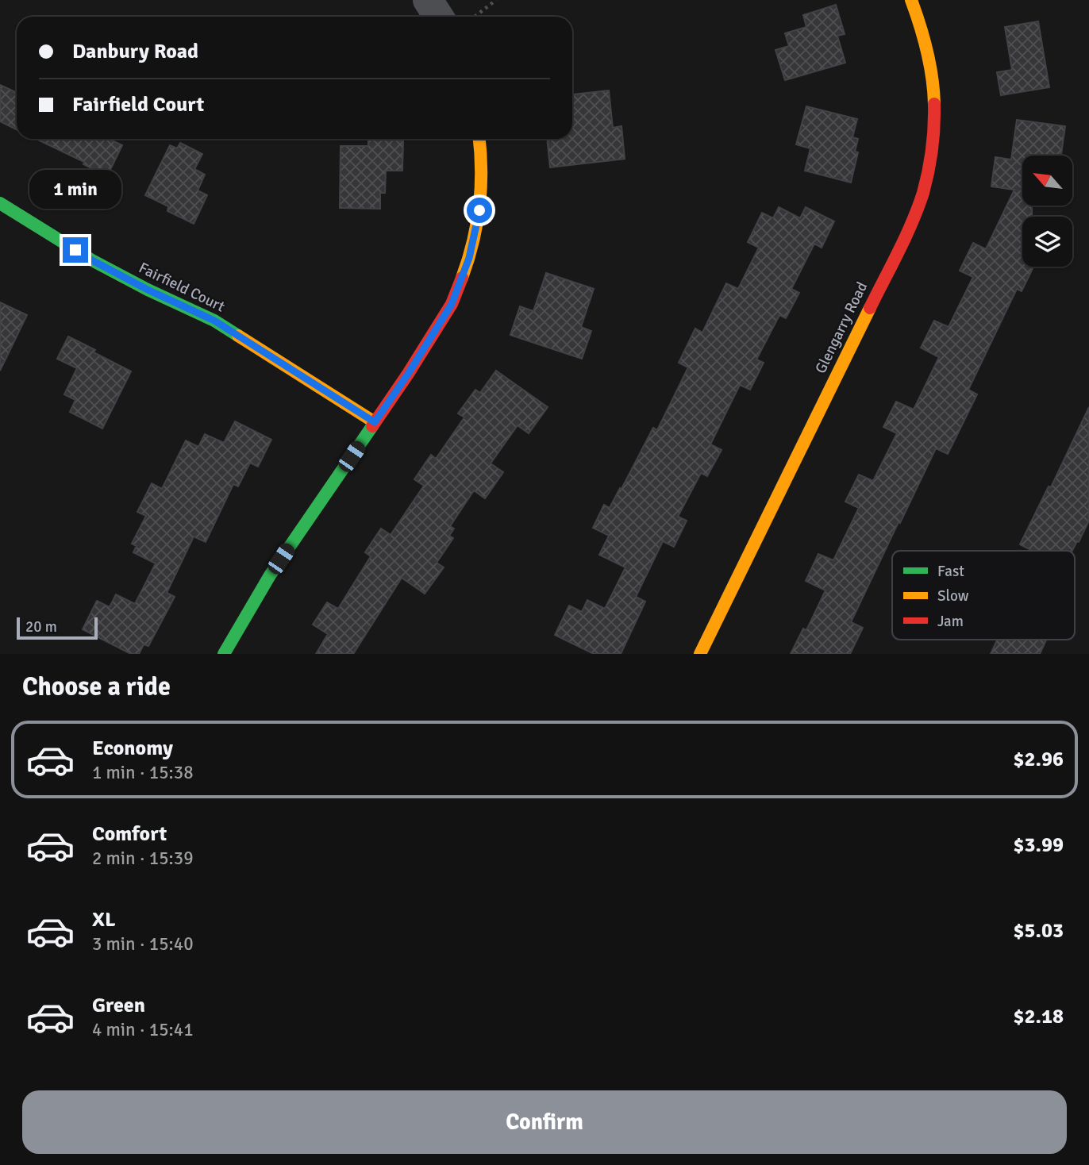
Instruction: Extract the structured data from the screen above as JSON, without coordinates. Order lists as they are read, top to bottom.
{
  "streets": {
    "street": ["Fairfield Court", "Glengarry Road"]
  },
  "legend": ["Fast", "Slow", "Jam"],
  "scale_bar": "20 m",
  "north": "top left",
  "page": {
    "banner": ["Danbury Road", "Fairfield Court"],
    "bubble": "1 min",
    "scale": "20 m",
    "heading": "Choose a ride",
    "list": [
      {
        "name": "Economy",
        "note": "1 min · 15:38",
        "value": "$2.96"
      },
      {
        "name": "Comfort",
        "note": "2 min · 15:39",
        "value": "$3.99"
      },
      {
        "name": "XL",
        "note": "3 min · 15:40",
        "value": "$5.03"
      },
      {
        "name": "Green",
        "note": "4 min · 15:41",
        "value": "$2.18"
      }
    ],
    "buttons": "Confirm"
  }
}
